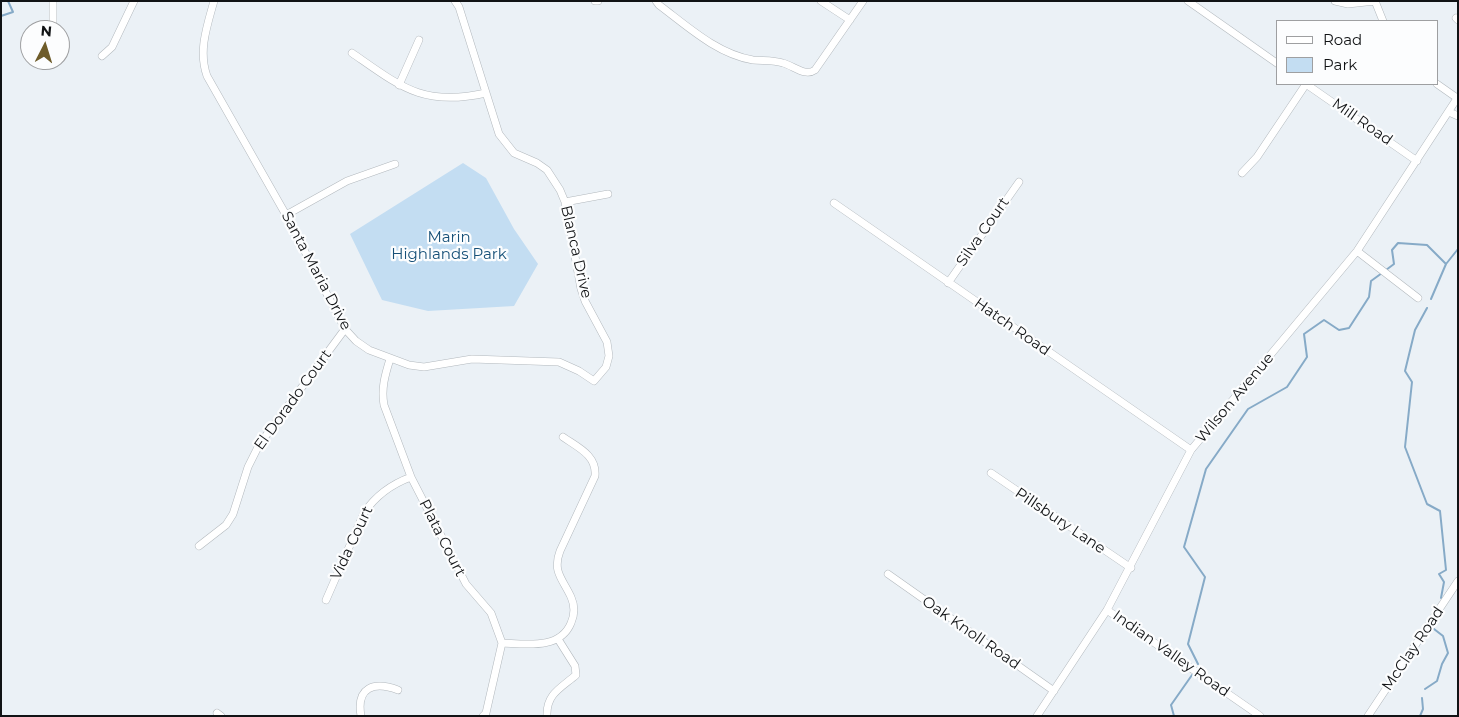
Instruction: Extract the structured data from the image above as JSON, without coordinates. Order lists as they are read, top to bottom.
{
  "streets": {
    "street": [
      "Mill Road",
      "Silva Court",
      "Blanca Drive",
      "Santa Maria Drive",
      "Hatch Road",
      "Wilson Avenue",
      "El Dorado Court",
      "Pillsbury Lane",
      "Plata Court",
      "Vida Court",
      "Oak Knoll Road",
      "McClay Road",
      "Indian Valley Road"
    ]
  },
  "crossings": [
    ["Mill Road", "Wilson Avenue"],
    ["Silva Court", "Hatch Road"],
    ["Blanca Drive", "Santa Maria Drive"],
    ["Santa Maria Drive", "El Dorado Court"],
    ["Santa Maria Drive", "Plata Court"],
    ["Hatch Road", "Wilson Avenue"],
    ["Wilson Avenue", "Pillsbury Lane"],
    ["Wilson Avenue", "Oak Knoll Road"],
    ["Wilson Avenue", "Indian Valley Road"],
    ["Plata Court", "Vida Court"]
  ],
  "parks": ["Marin Highlands Park"],
  "legend": ["Road", "Park"],
  "north": "top"
}
